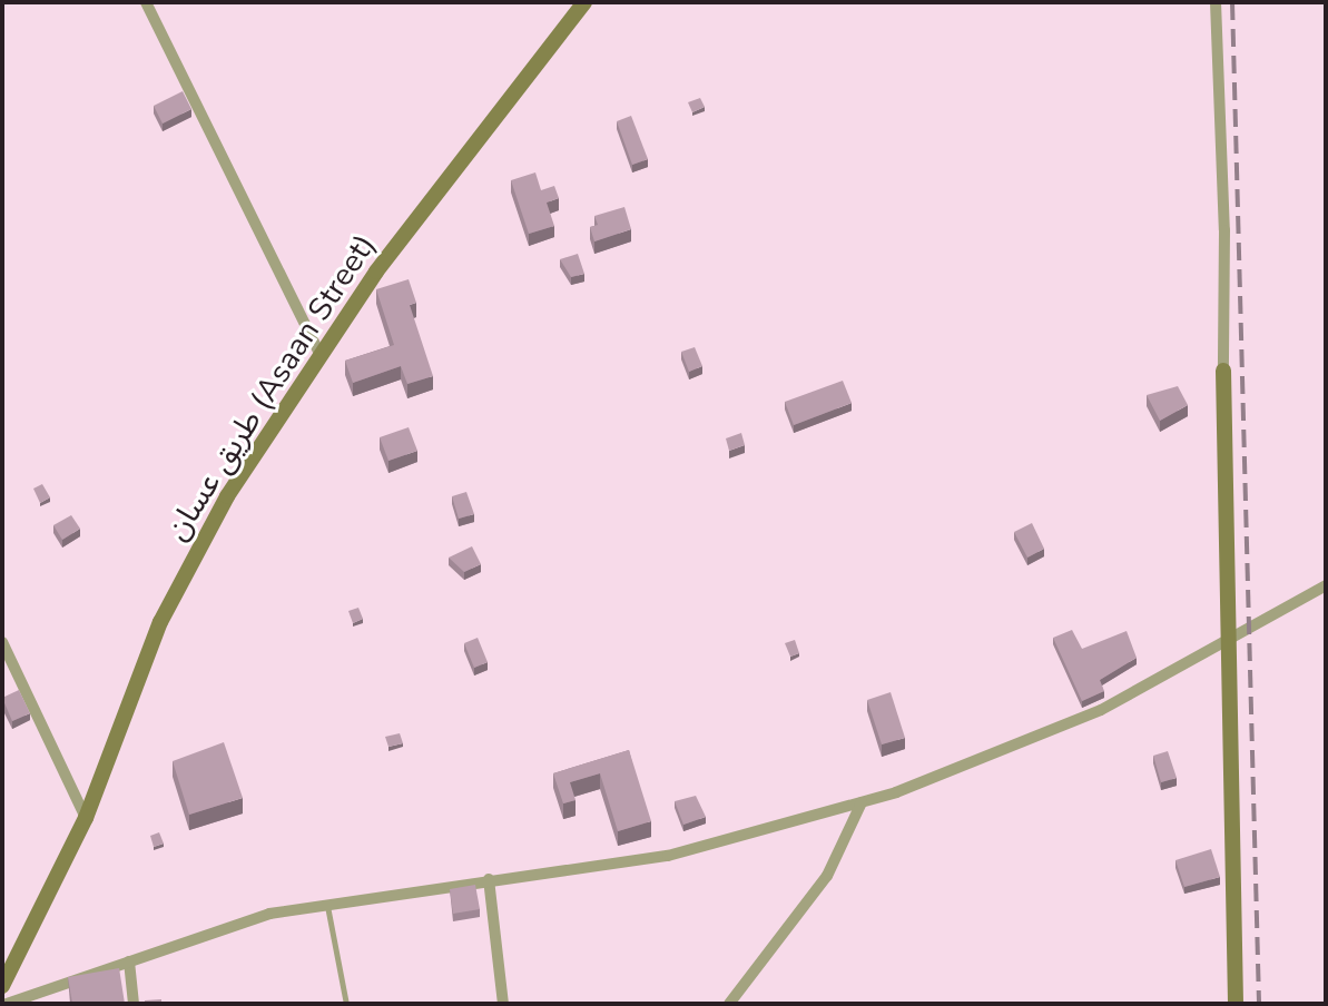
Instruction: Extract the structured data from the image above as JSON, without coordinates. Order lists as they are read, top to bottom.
{
  "streets": {
    "street": ["طريق عسان (Asaan Street)"]
  }
}
